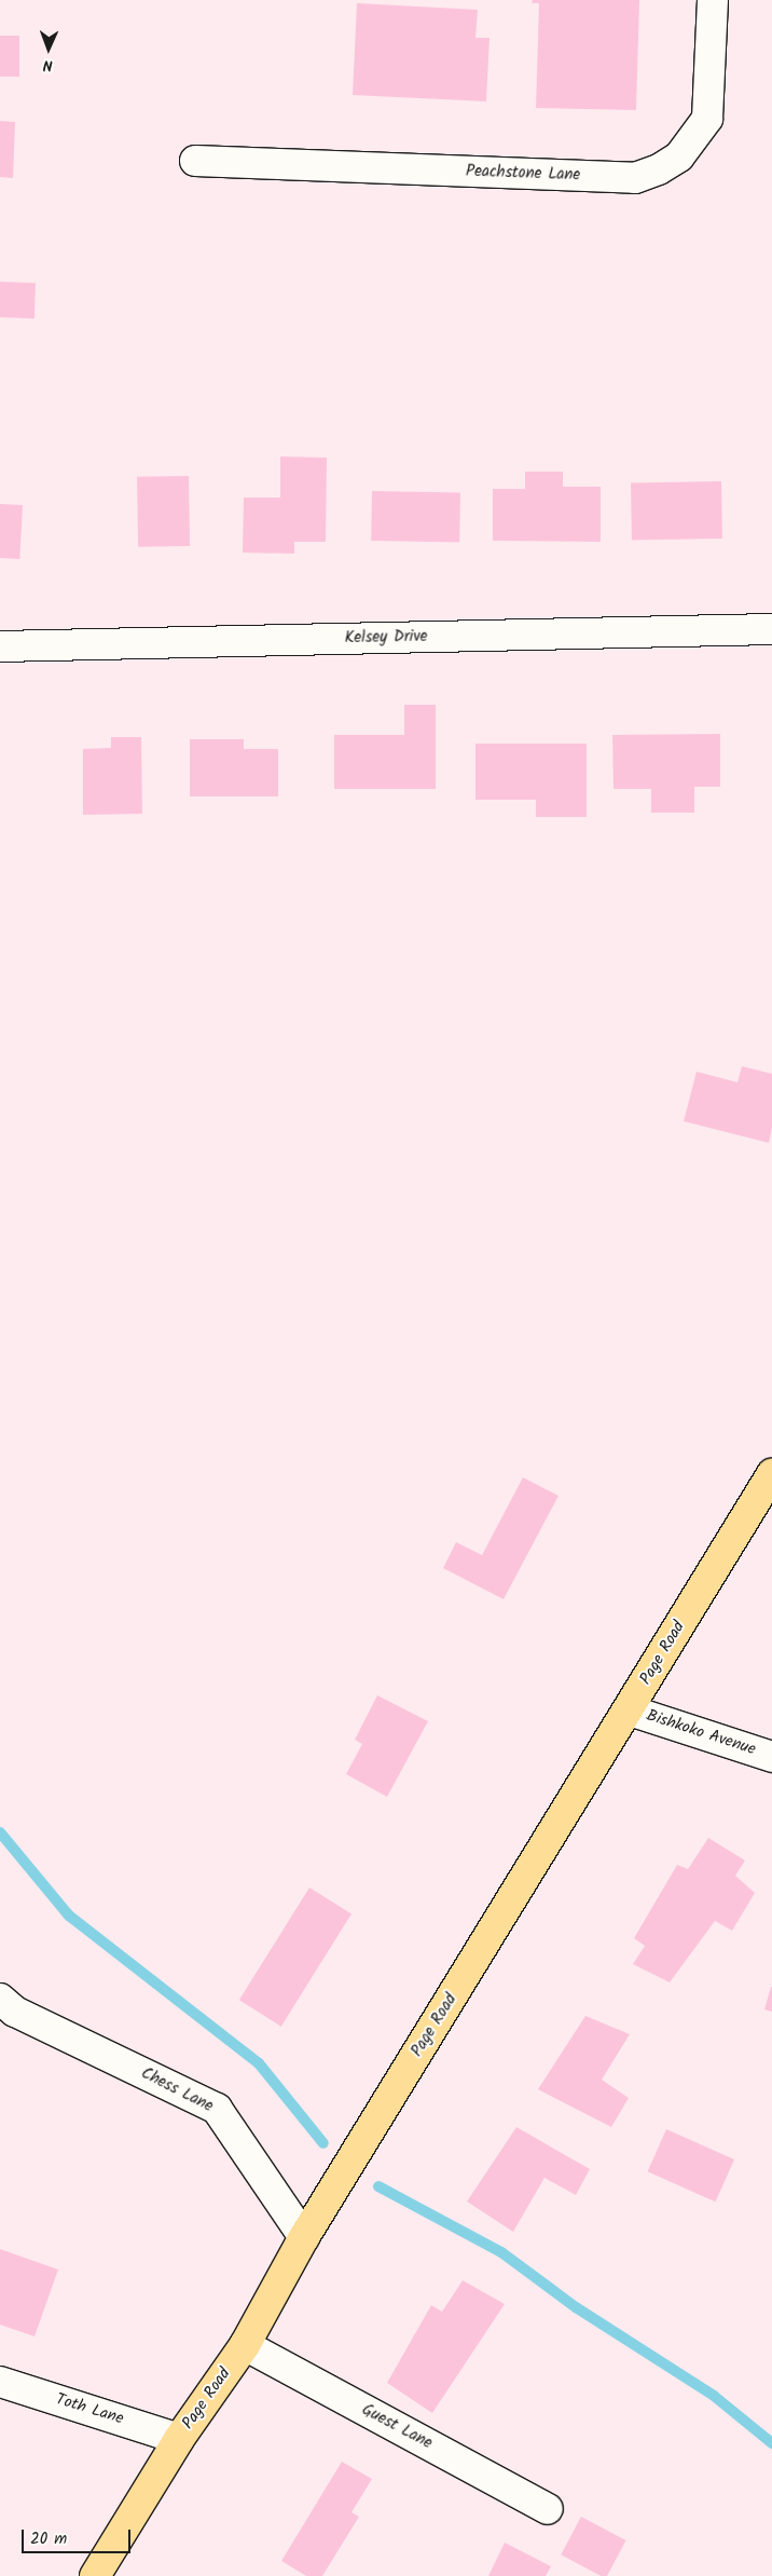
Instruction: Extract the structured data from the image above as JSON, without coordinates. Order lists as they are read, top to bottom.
{
  "streets": {
    "main road": ["Page Road"],
    "street": [
      "Peachstone Lane",
      "Kelsey Drive",
      "Bishkoko Avenue",
      "Chess Lane",
      "Toth Lane",
      "Guest Lane"
    ]
  },
  "crossings": [
    ["Page Road", "Bishkoko Avenue"],
    ["Page Road", "Chess Lane"],
    ["Page Road", "Toth Lane"],
    ["Page Road", "Guest Lane"]
  ],
  "scale_bar": "20 m",
  "north": "bottom"
}
